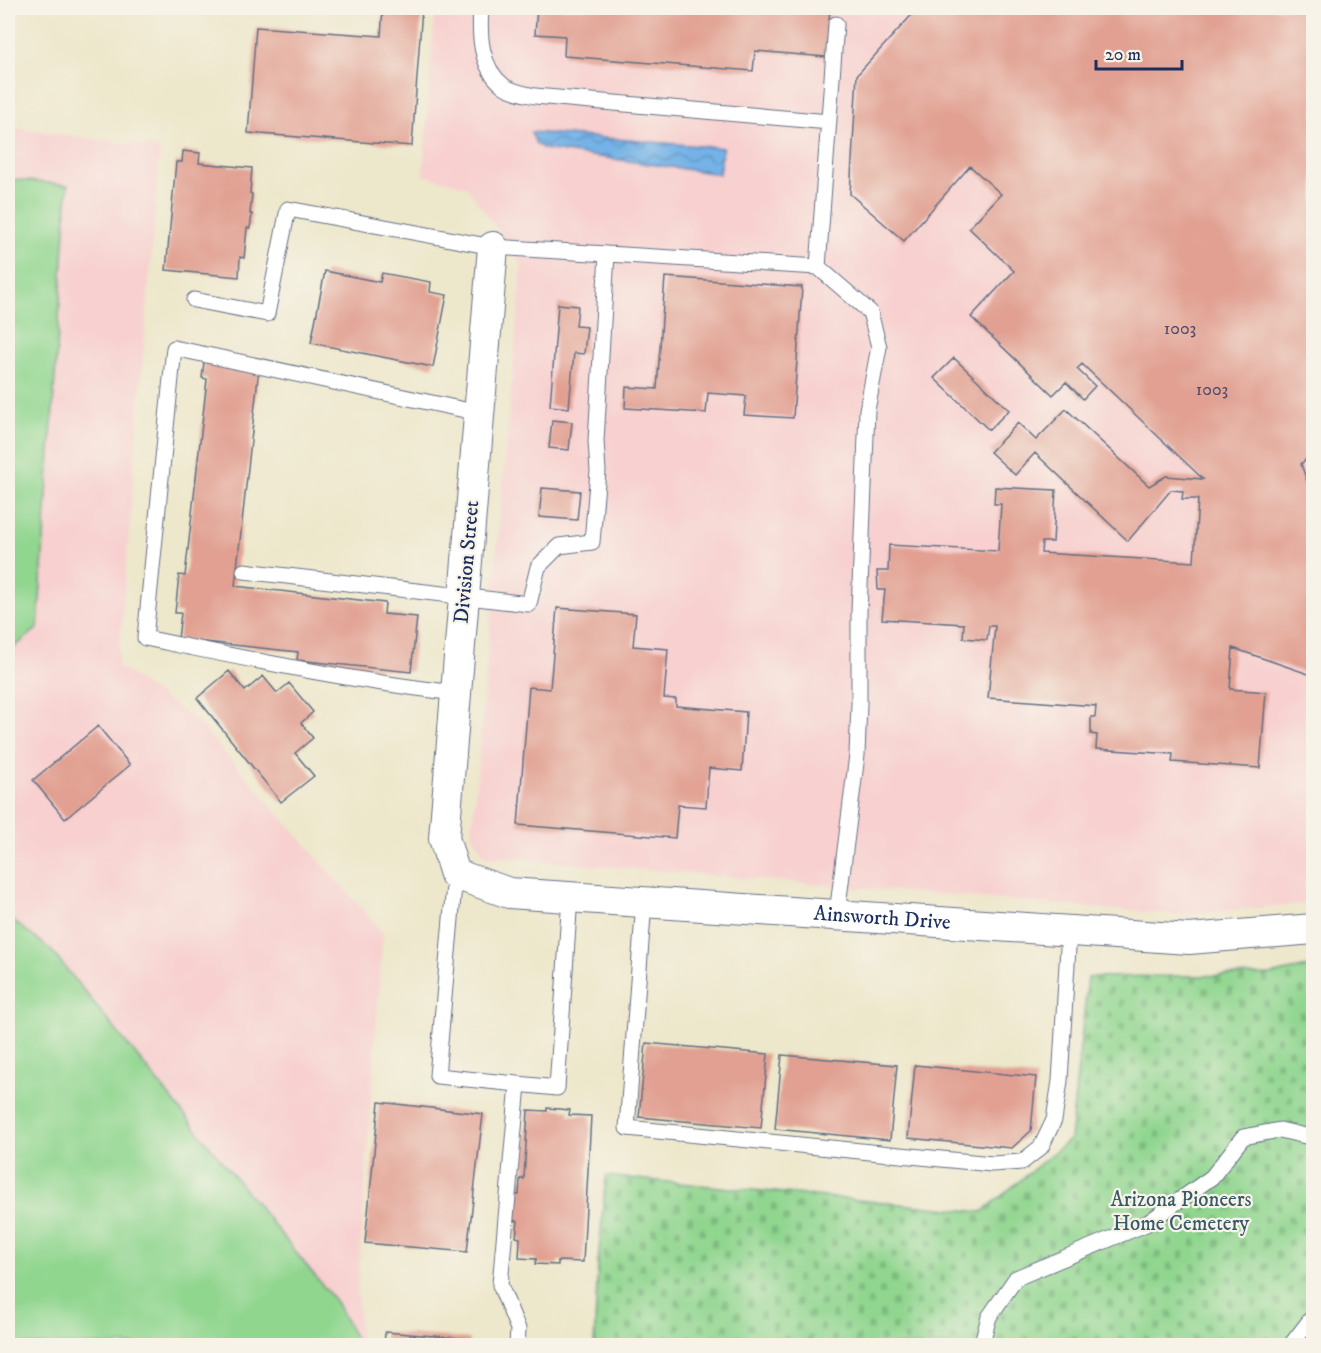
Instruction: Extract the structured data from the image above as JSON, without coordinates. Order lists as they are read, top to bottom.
{
  "streets": {
    "street": ["Division Street", "Ainsworth Drive"]
  },
  "crossings": [
    ["Division Street", "Ainsworth Drive"]
  ],
  "parks": ["Arizona Pioneers Home Cemetery"],
  "house_numbers": ["1003", "1003"],
  "scale_bar": "20 m"
}
